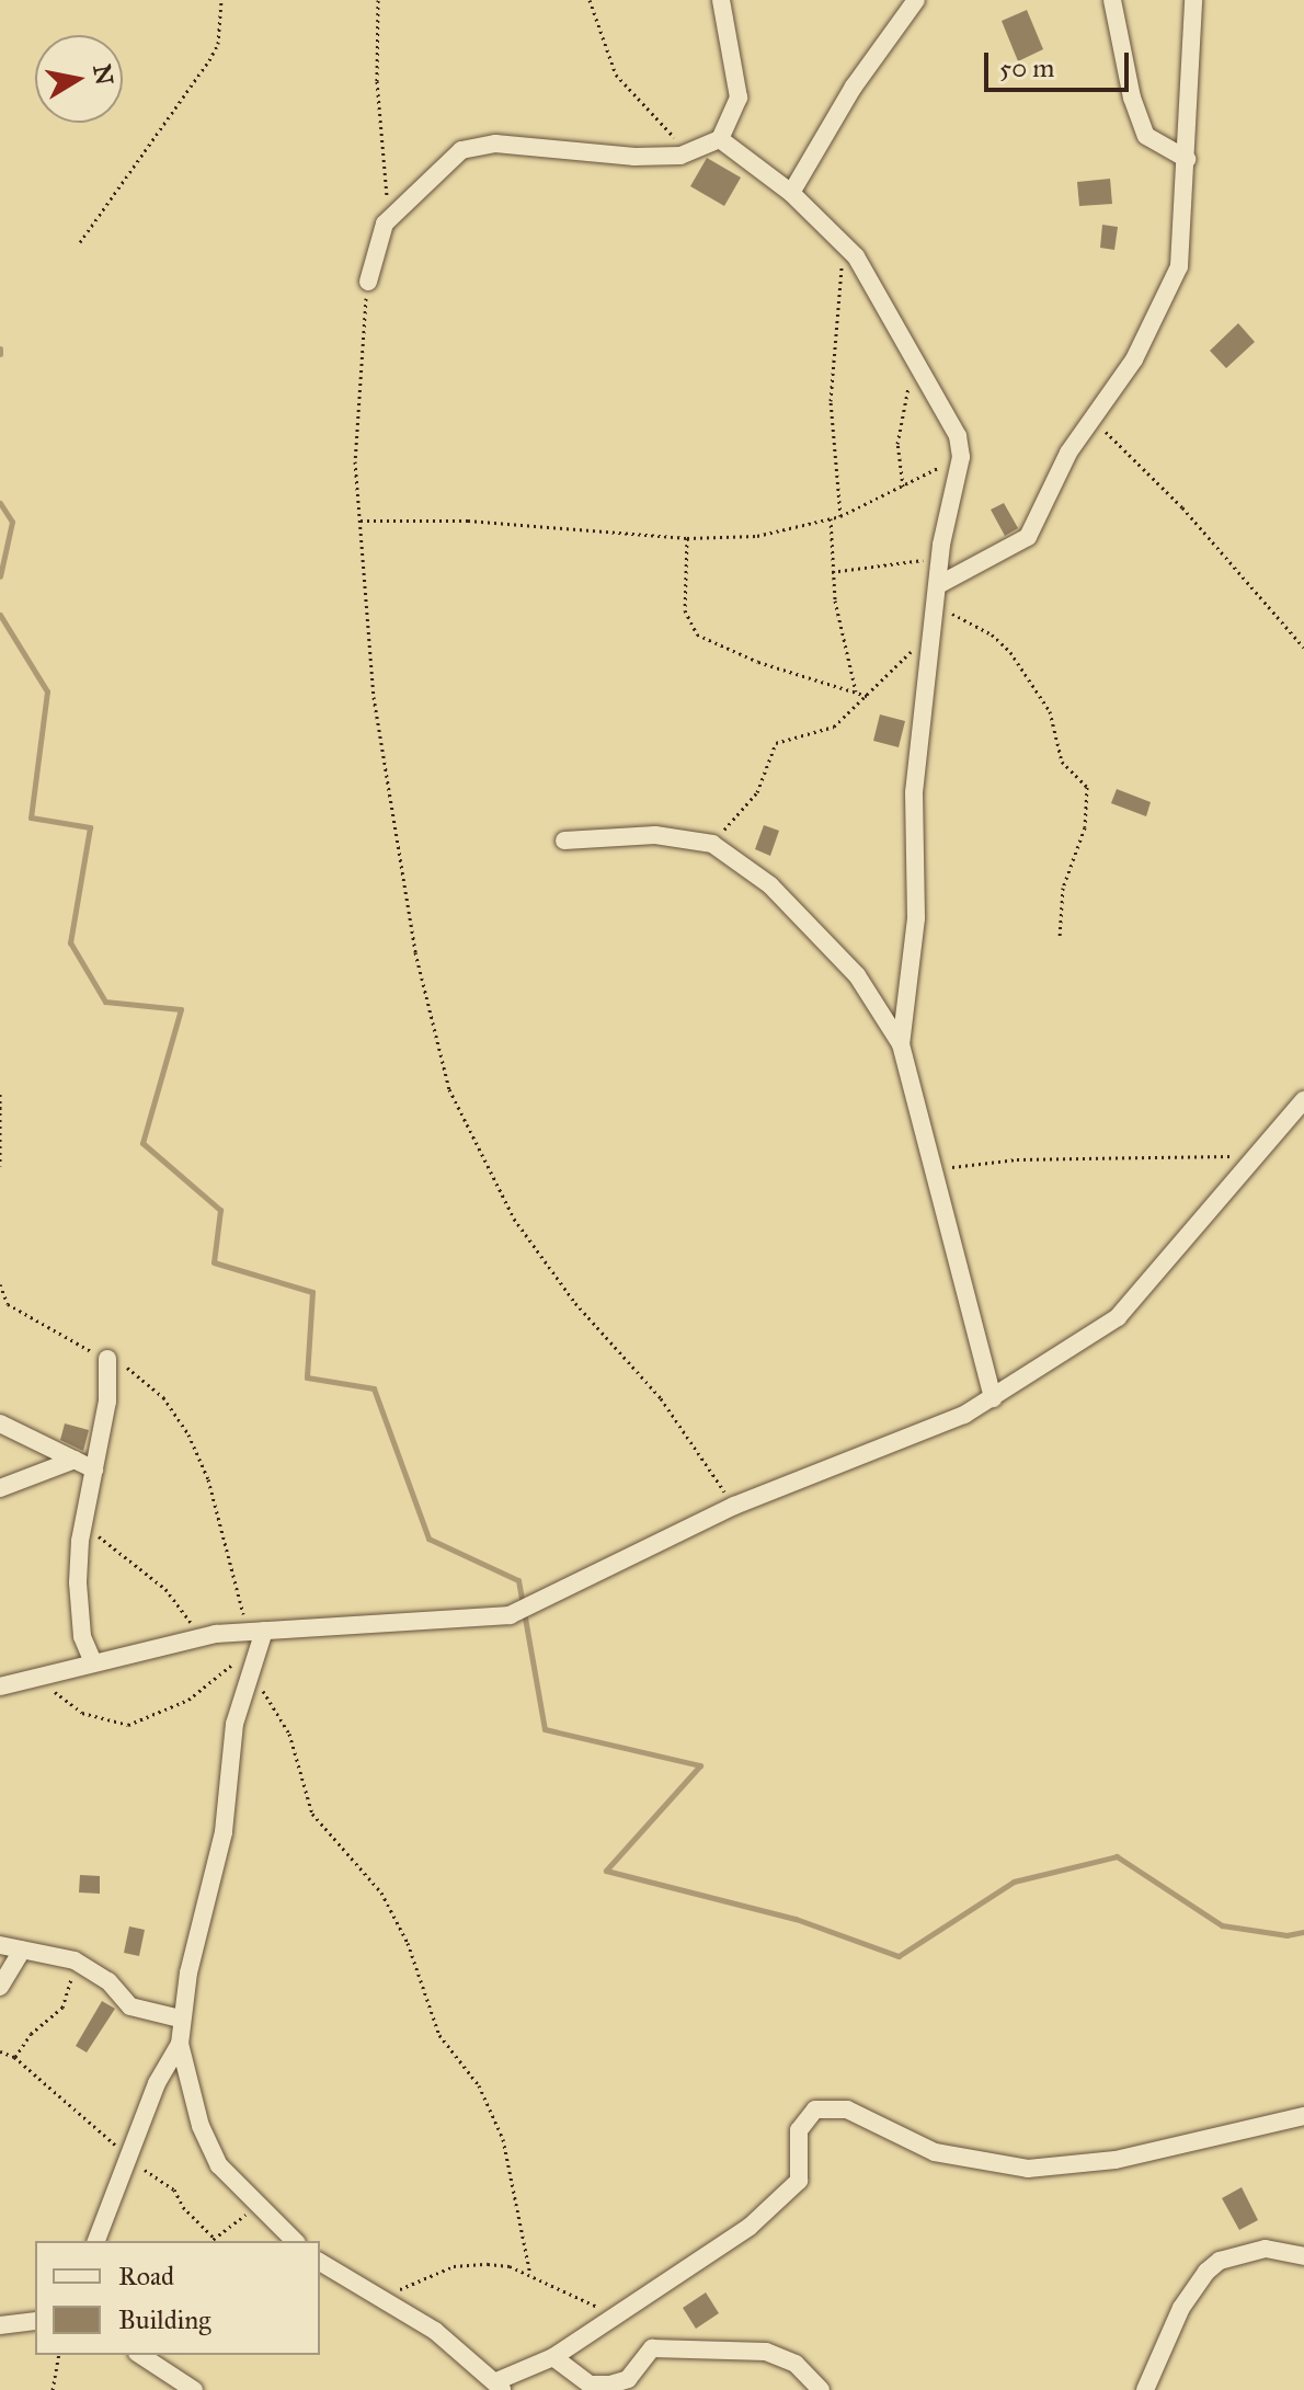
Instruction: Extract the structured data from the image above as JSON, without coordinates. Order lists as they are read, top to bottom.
{
  "legend": ["Road", "Building"],
  "scale_bar": "50 m",
  "north": "right"
}
